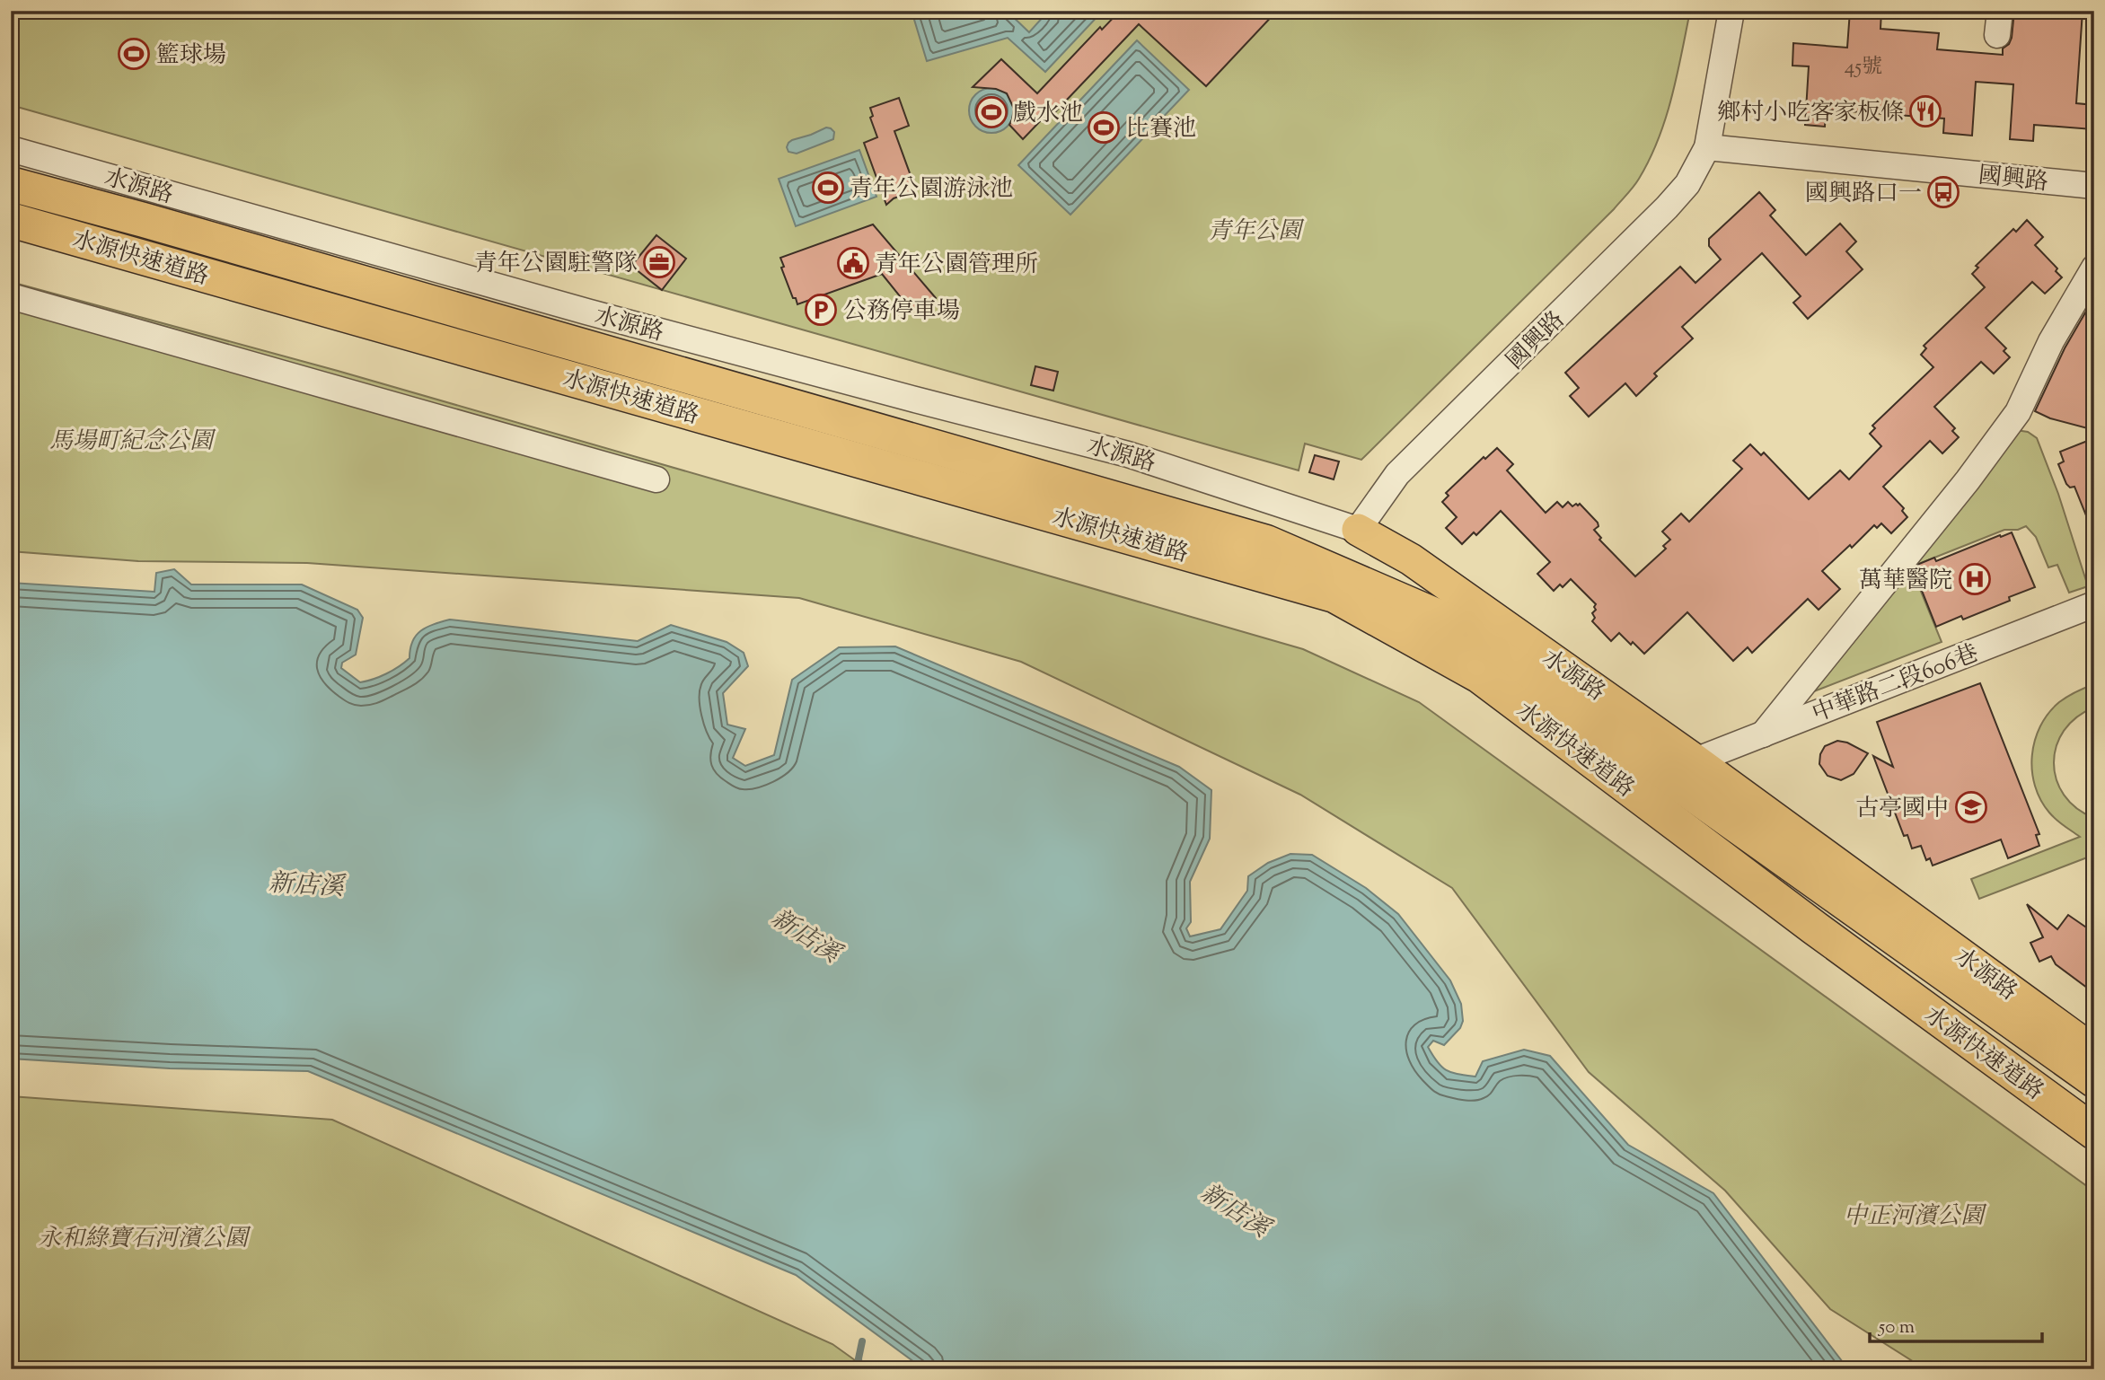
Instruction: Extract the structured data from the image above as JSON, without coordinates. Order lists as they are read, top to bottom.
{
  "streets": {
    "highway": ["水源快速道路"],
    "main road": ["水源路"],
    "street": ["國興路", "中華路二段606巷"]
  },
  "crossings": [
    ["國興路", "水源路"],
    ["水源路", "中華路二段606巷"]
  ],
  "water": ["新店溪"],
  "parks": [
    "青年公園",
    "馬場町紀念公園",
    "中正河濱公園",
    "永和綠寶石河濱公園"
  ],
  "places": {
    "sports": [
      "籃球場",
      "戲水池",
      "比賽池",
      "青年公園游泳池"
    ],
    "restaurant": ["鄉村小吃客家板條"],
    "bus stop": ["國興路口一"],
    "office": ["青年公園駐警隊"],
    "public building": ["青年公園管理所"],
    "parking": ["公務停車場"],
    "hospital": ["萬華醫院"],
    "school or university": ["古亭國中"]
  },
  "house_numbers": ["45號"],
  "scale_bar": "50 m"
}
